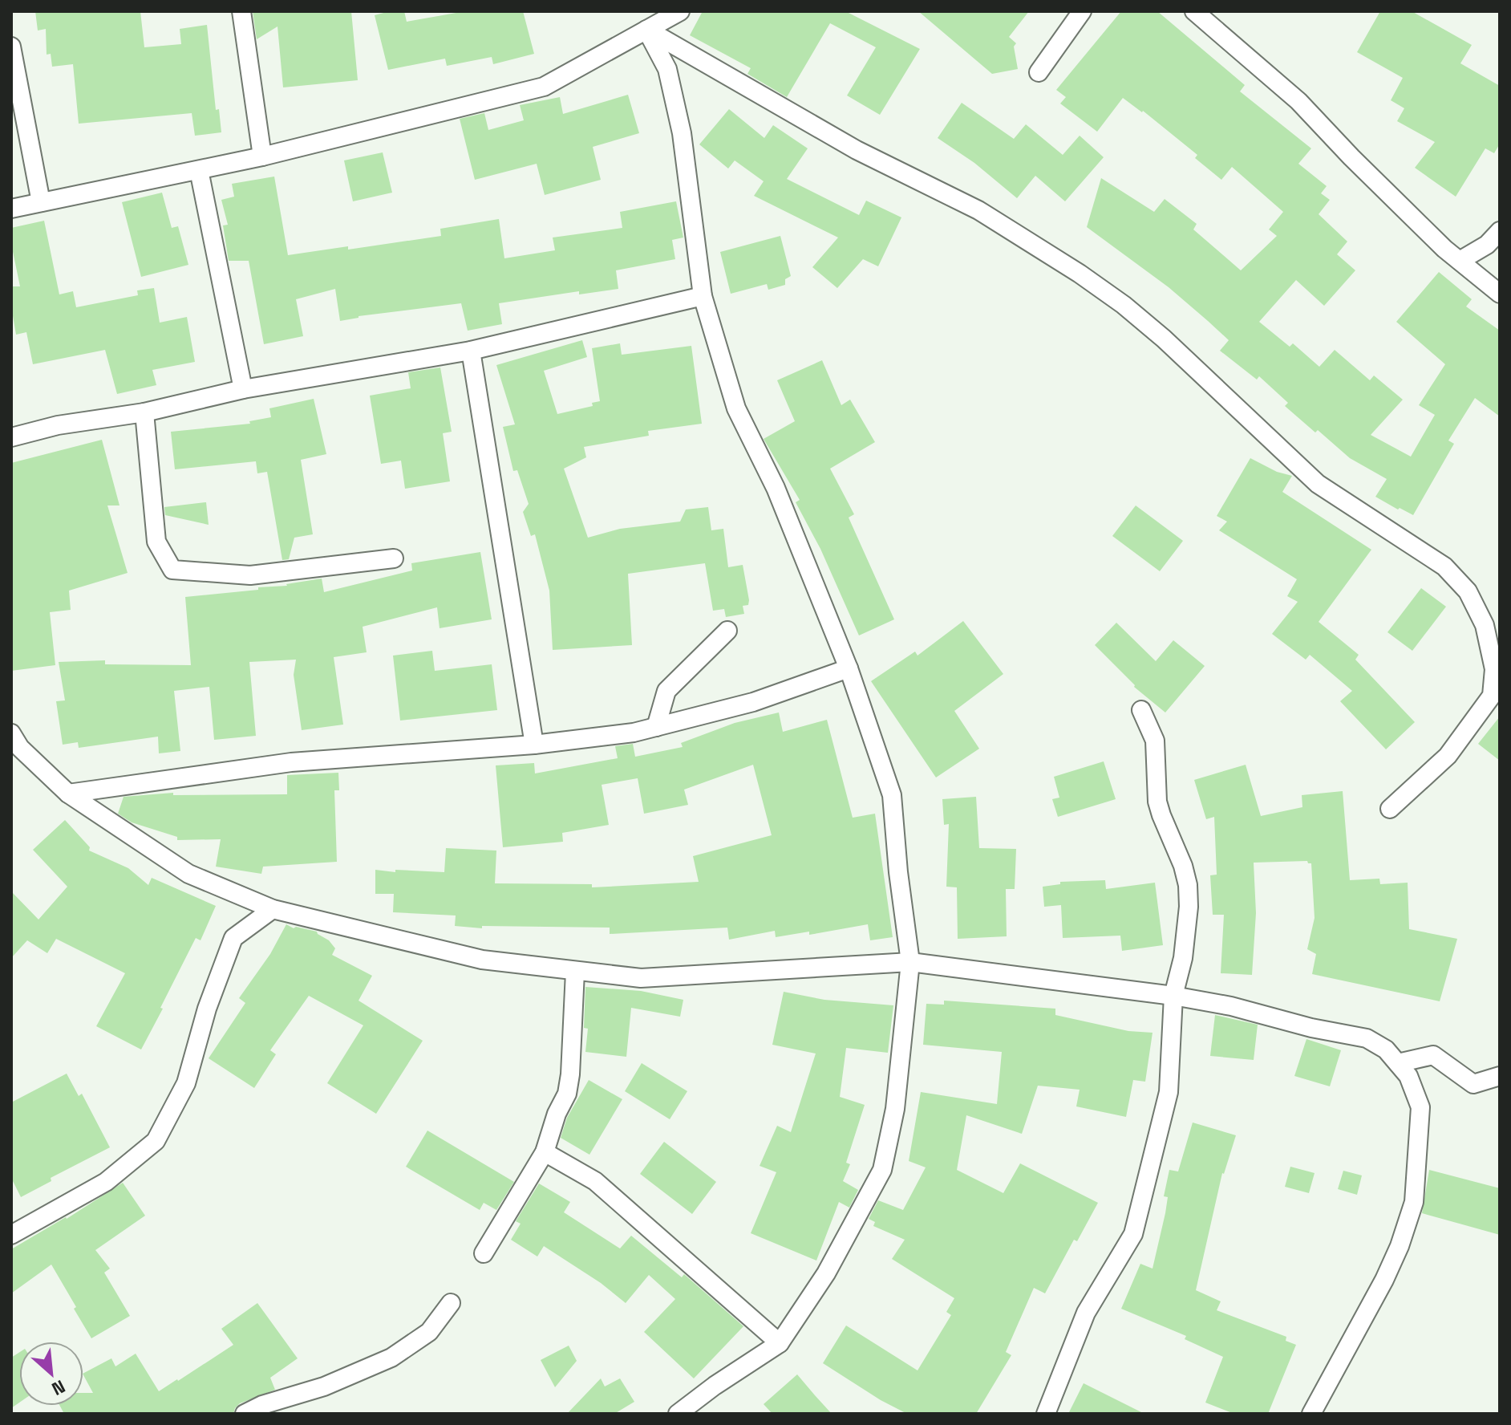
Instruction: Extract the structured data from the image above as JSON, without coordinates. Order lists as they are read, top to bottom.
{
  "north": "bottom right"
}
